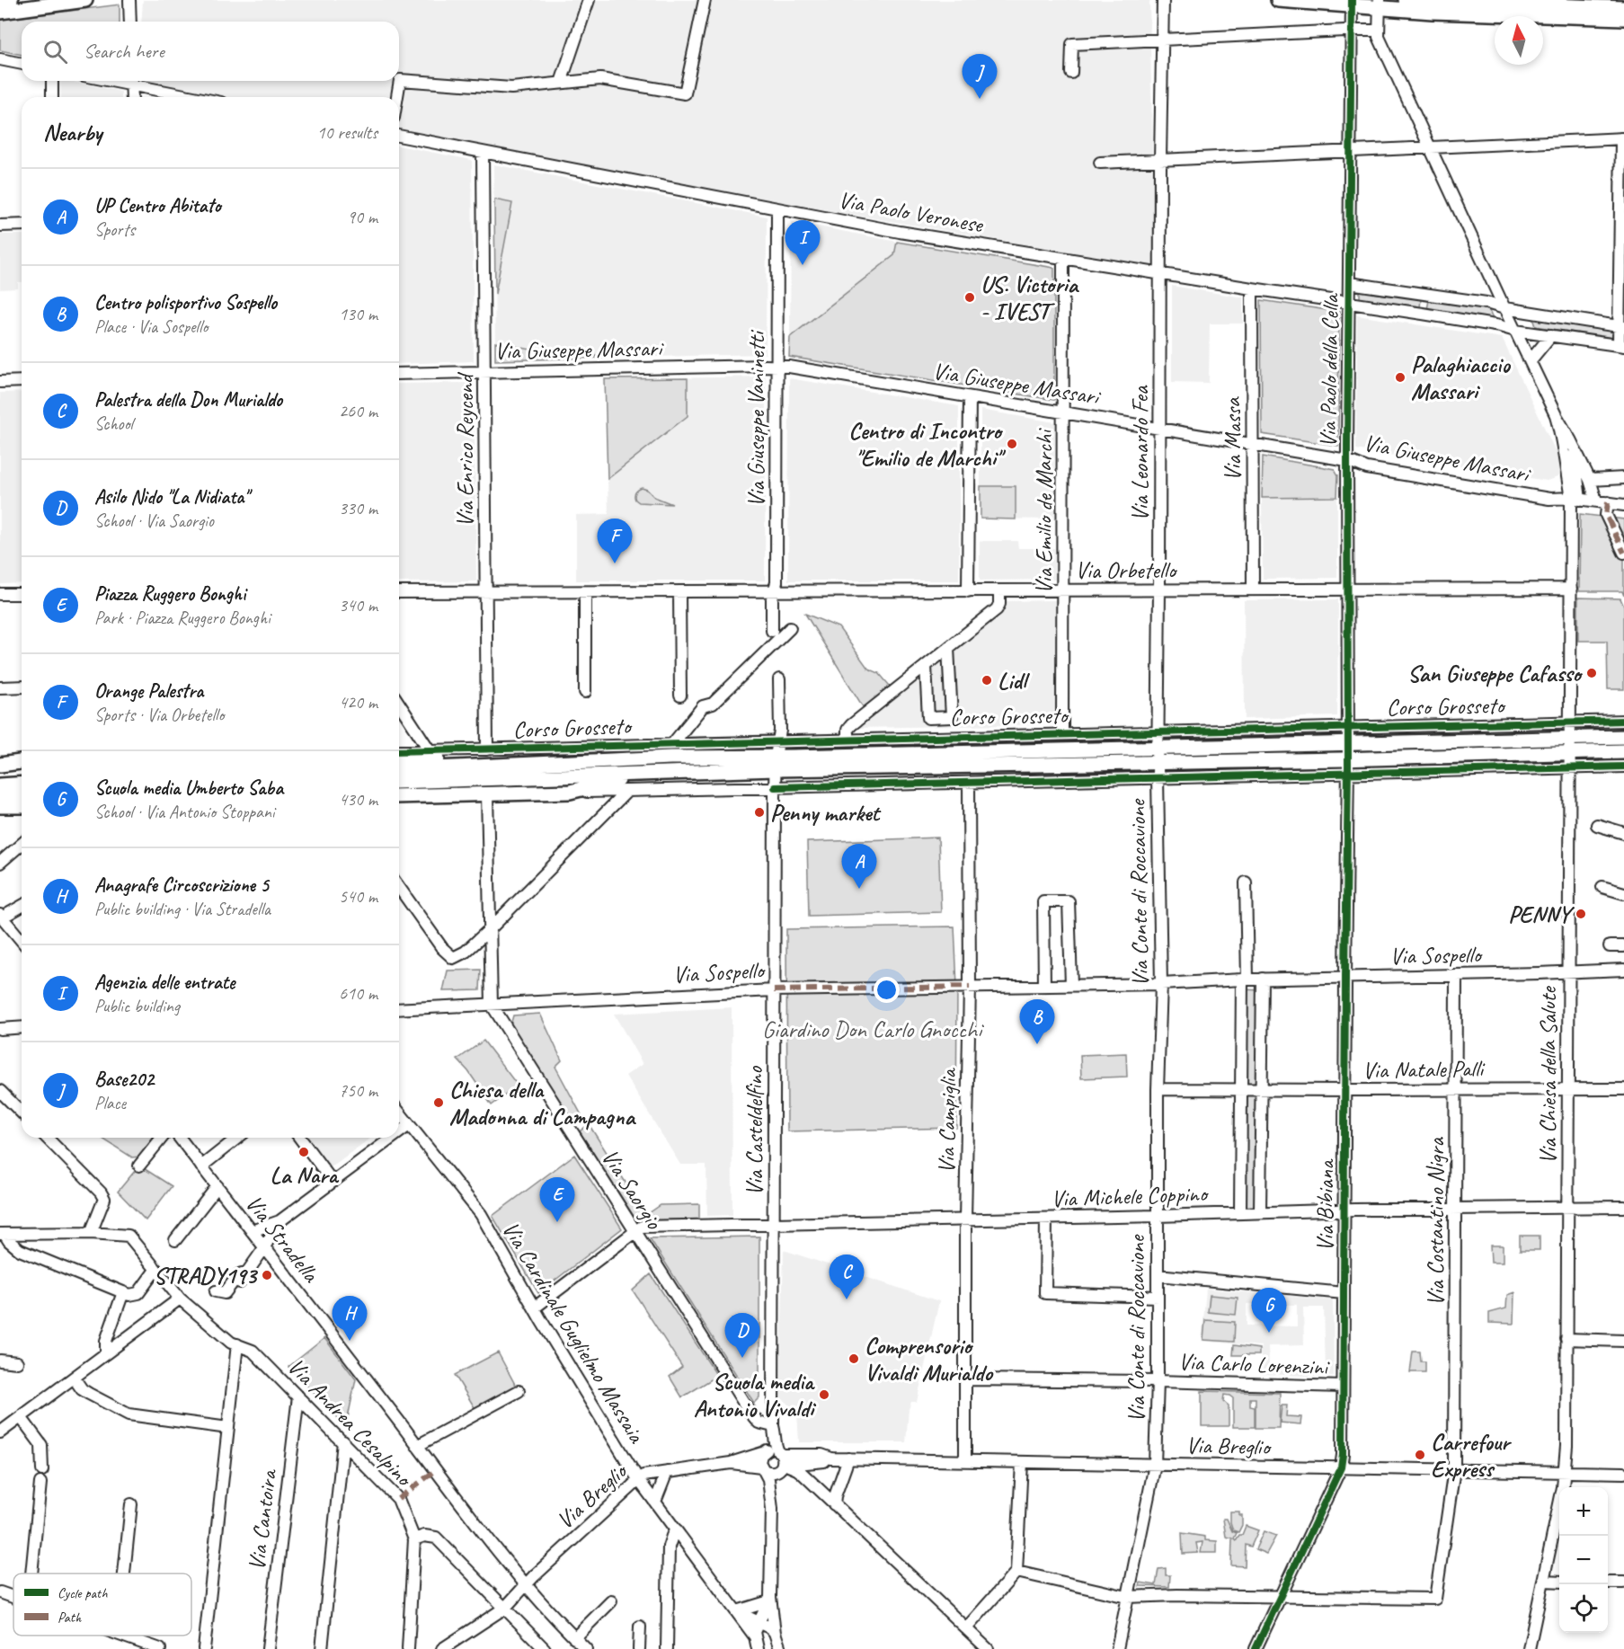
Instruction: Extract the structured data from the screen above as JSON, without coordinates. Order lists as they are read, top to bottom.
{
  "streets": {
    "main road": ["Corso Grosseto"],
    "street": [
      "Via Paolo Veronese",
      "Via Giuseppe Massari",
      "Via Paolo della Cella",
      "Via Giuseppe Vaninetti",
      "Via Massa",
      "Via Enrico Reycend",
      "Via Leonardo Fea",
      "Via Emilio de Marchi",
      "Via Orbetello",
      "Via Conte di Roccavione",
      "Via Sospello",
      "Via Natale Palli",
      "Via Chiesa della Salute",
      "Via Campiglia",
      "Via Casteldelfino",
      "Via Saorgio",
      "Via Michele Coppino",
      "Via Bibiana",
      "Via Costantino Nigra",
      "Via Stradella",
      "Via Cardinale Guglielmo Massaia",
      "Via Carlo Lorenzini",
      "Via Andrea Cesalpino",
      "Via Breglio",
      "Via Cantoira"
    ]
  },
  "crossings": [
    ["Via Paolo Veronese", "Via Paolo della Cella"],
    ["Via Paolo Veronese", "Via Giuseppe Vaninetti"],
    ["Via Paolo Veronese", "Via Massa"],
    ["Via Paolo Veronese", "Via Enrico Reycend"],
    ["Via Paolo Veronese", "Via Leonardo Fea"],
    ["Via Paolo Veronese", "Via Emilio de Marchi"],
    ["Via Giuseppe Massari", "Via Paolo della Cella"],
    ["Via Giuseppe Massari", "Via Giuseppe Vaninetti"],
    ["Via Giuseppe Massari", "Via Massa"],
    ["Via Giuseppe Massari", "Via Enrico Reycend"],
    ["Via Giuseppe Massari", "Via Leonardo Fea"],
    ["Via Giuseppe Massari", "Via Emilio de Marchi"],
    ["Via Giuseppe Massari", "Via Chiesa della Salute"],
    ["Via Paolo della Cella", "Via Orbetello"],
    ["Via Paolo della Cella", "Corso Grosseto"],
    ["Via Paolo della Cella", "Via Bibiana"],
    ["Via Giuseppe Vaninetti", "Via Orbetello"],
    ["Via Massa", "Via Orbetello"],
    ["Via Enrico Reycend", "Via Orbetello"],
    ["Via Enrico Reycend", "Corso Grosseto"],
    ["Via Leonardo Fea", "Via Orbetello"],
    ["Via Leonardo Fea", "Corso Grosseto"],
    ["Via Leonardo Fea", "Via Conte di Roccavione"],
    ["Via Emilio de Marchi", "Via Orbetello"],
    ["Via Emilio de Marchi", "Corso Grosseto"],
    ["Via Orbetello", "Via Chiesa della Salute"],
    ["Corso Grosseto", "Via Conte di Roccavione"],
    ["Corso Grosseto", "Via Chiesa della Salute"],
    ["Corso Grosseto", "Via Campiglia"],
    ["Corso Grosseto", "Via Casteldelfino"],
    ["Corso Grosseto", "Via Bibiana"],
    ["Via Conte di Roccavione", "Via Sospello"],
    ["Via Conte di Roccavione", "Via Natale Palli"],
    ["Via Conte di Roccavione", "Via Michele Coppino"],
    ["Via Conte di Roccavione", "Via Carlo Lorenzini"],
    ["Via Conte di Roccavione", "Via Breglio"],
    ["Via Sospello", "Via Chiesa della Salute"],
    ["Via Sospello", "Via Campiglia"],
    ["Via Sospello", "Via Casteldelfino"],
    ["Via Sospello", "Via Saorgio"],
    ["Via Sospello", "Via Bibiana"],
    ["Via Sospello", "Via Costantino Nigra"],
    ["Via Natale Palli", "Via Chiesa della Salute"],
    ["Via Natale Palli", "Via Bibiana"],
    ["Via Natale Palli", "Via Costantino Nigra"],
    ["Via Chiesa della Salute", "Via Michele Coppino"],
    ["Via Chiesa della Salute", "Via Breglio"],
    ["Via Campiglia", "Via Michele Coppino"],
    ["Via Campiglia", "Via Carlo Lorenzini"],
    ["Via Campiglia", "Via Breglio"],
    ["Via Casteldelfino", "Via Saorgio"],
    ["Via Casteldelfino", "Via Michele Coppino"],
    ["Via Casteldelfino", "Via Cardinale Guglielmo Massaia"],
    ["Via Casteldelfino", "Via Breglio"],
    ["Via Saorgio", "Via Michele Coppino"],
    ["Via Michele Coppino", "Via Bibiana"],
    ["Via Michele Coppino", "Via Costantino Nigra"],
    ["Via Bibiana", "Via Costantino Nigra"],
    ["Via Bibiana", "Via Carlo Lorenzini"],
    ["Via Bibiana", "Via Breglio"],
    ["Via Costantino Nigra", "Via Breglio"],
    ["Via Stradella", "Via Breglio"],
    ["Via Cardinale Guglielmo Massaia", "Via Breglio"],
    ["Via Andrea Cesalpino", "Via Cantoira"]
  ],
  "parks": ["Giardino Don Carlo Gnocchi"],
  "places": [
    "US. Victoria - IVEST",
    "Palaghiaccio Massari",
    "Centro di Incontro \"Emilio de Marchi\"",
    "San Giuseppe Cafasso",
    "Lidl",
    "Penny market",
    "PENNY",
    "Chiesa della Madonna di Campagna",
    "La Nara",
    "STRADY193",
    "Comprensorio Vivaldi Murialdo",
    "Scuola media Antonio Vivaldi",
    "Carrefour Express"
  ],
  "legend": ["Cycle path", "Path"],
  "north": "top",
  "page": {
    "search": "Search here",
    "pins": [
      "J",
      "I",
      "F",
      "A",
      "B",
      "E",
      "C",
      "G",
      "H",
      "D"
    ],
    "heading": ["Nearby", "10 results"],
    "list": [
      {
        "mark": "A",
        "name": "UP Centro Abitato",
        "note": "Sports",
        "value": "90 m"
      },
      {
        "mark": "B",
        "name": "Centro polisportivo Sospello",
        "note": "Place · Via Sospello",
        "value": "130 m"
      },
      {
        "mark": "C",
        "name": "Palestra della Don Murialdo",
        "note": "School",
        "value": "260 m"
      },
      {
        "mark": "D",
        "name": "Asilo Nido \"La Nidiata\"",
        "note": "School · Via Saorgio",
        "value": "330 m"
      },
      {
        "mark": "E",
        "name": "Piazza Ruggero Bonghi",
        "note": "Park · Piazza Ruggero Bonghi",
        "value": "340 m"
      },
      {
        "mark": "F",
        "name": "Orange Palestra",
        "note": "Sports · Via Orbetello",
        "value": "420 m"
      },
      {
        "mark": "G",
        "name": "Scuola media Umberto Saba",
        "note": "School · Via Antonio Stoppani",
        "value": "430 m"
      },
      {
        "mark": "H",
        "name": "Anagrafe Circoscrizione 5",
        "note": "Public building · Via Stradella",
        "value": "540 m"
      },
      {
        "mark": "I",
        "name": "Agenzia delle entrate",
        "note": "Public building",
        "value": "610 m"
      },
      {
        "mark": "J",
        "name": "Base202",
        "note": "Place",
        "value": "750 m"
      }
    ],
    "map_buttons": ["+", "−"]
  }
}
